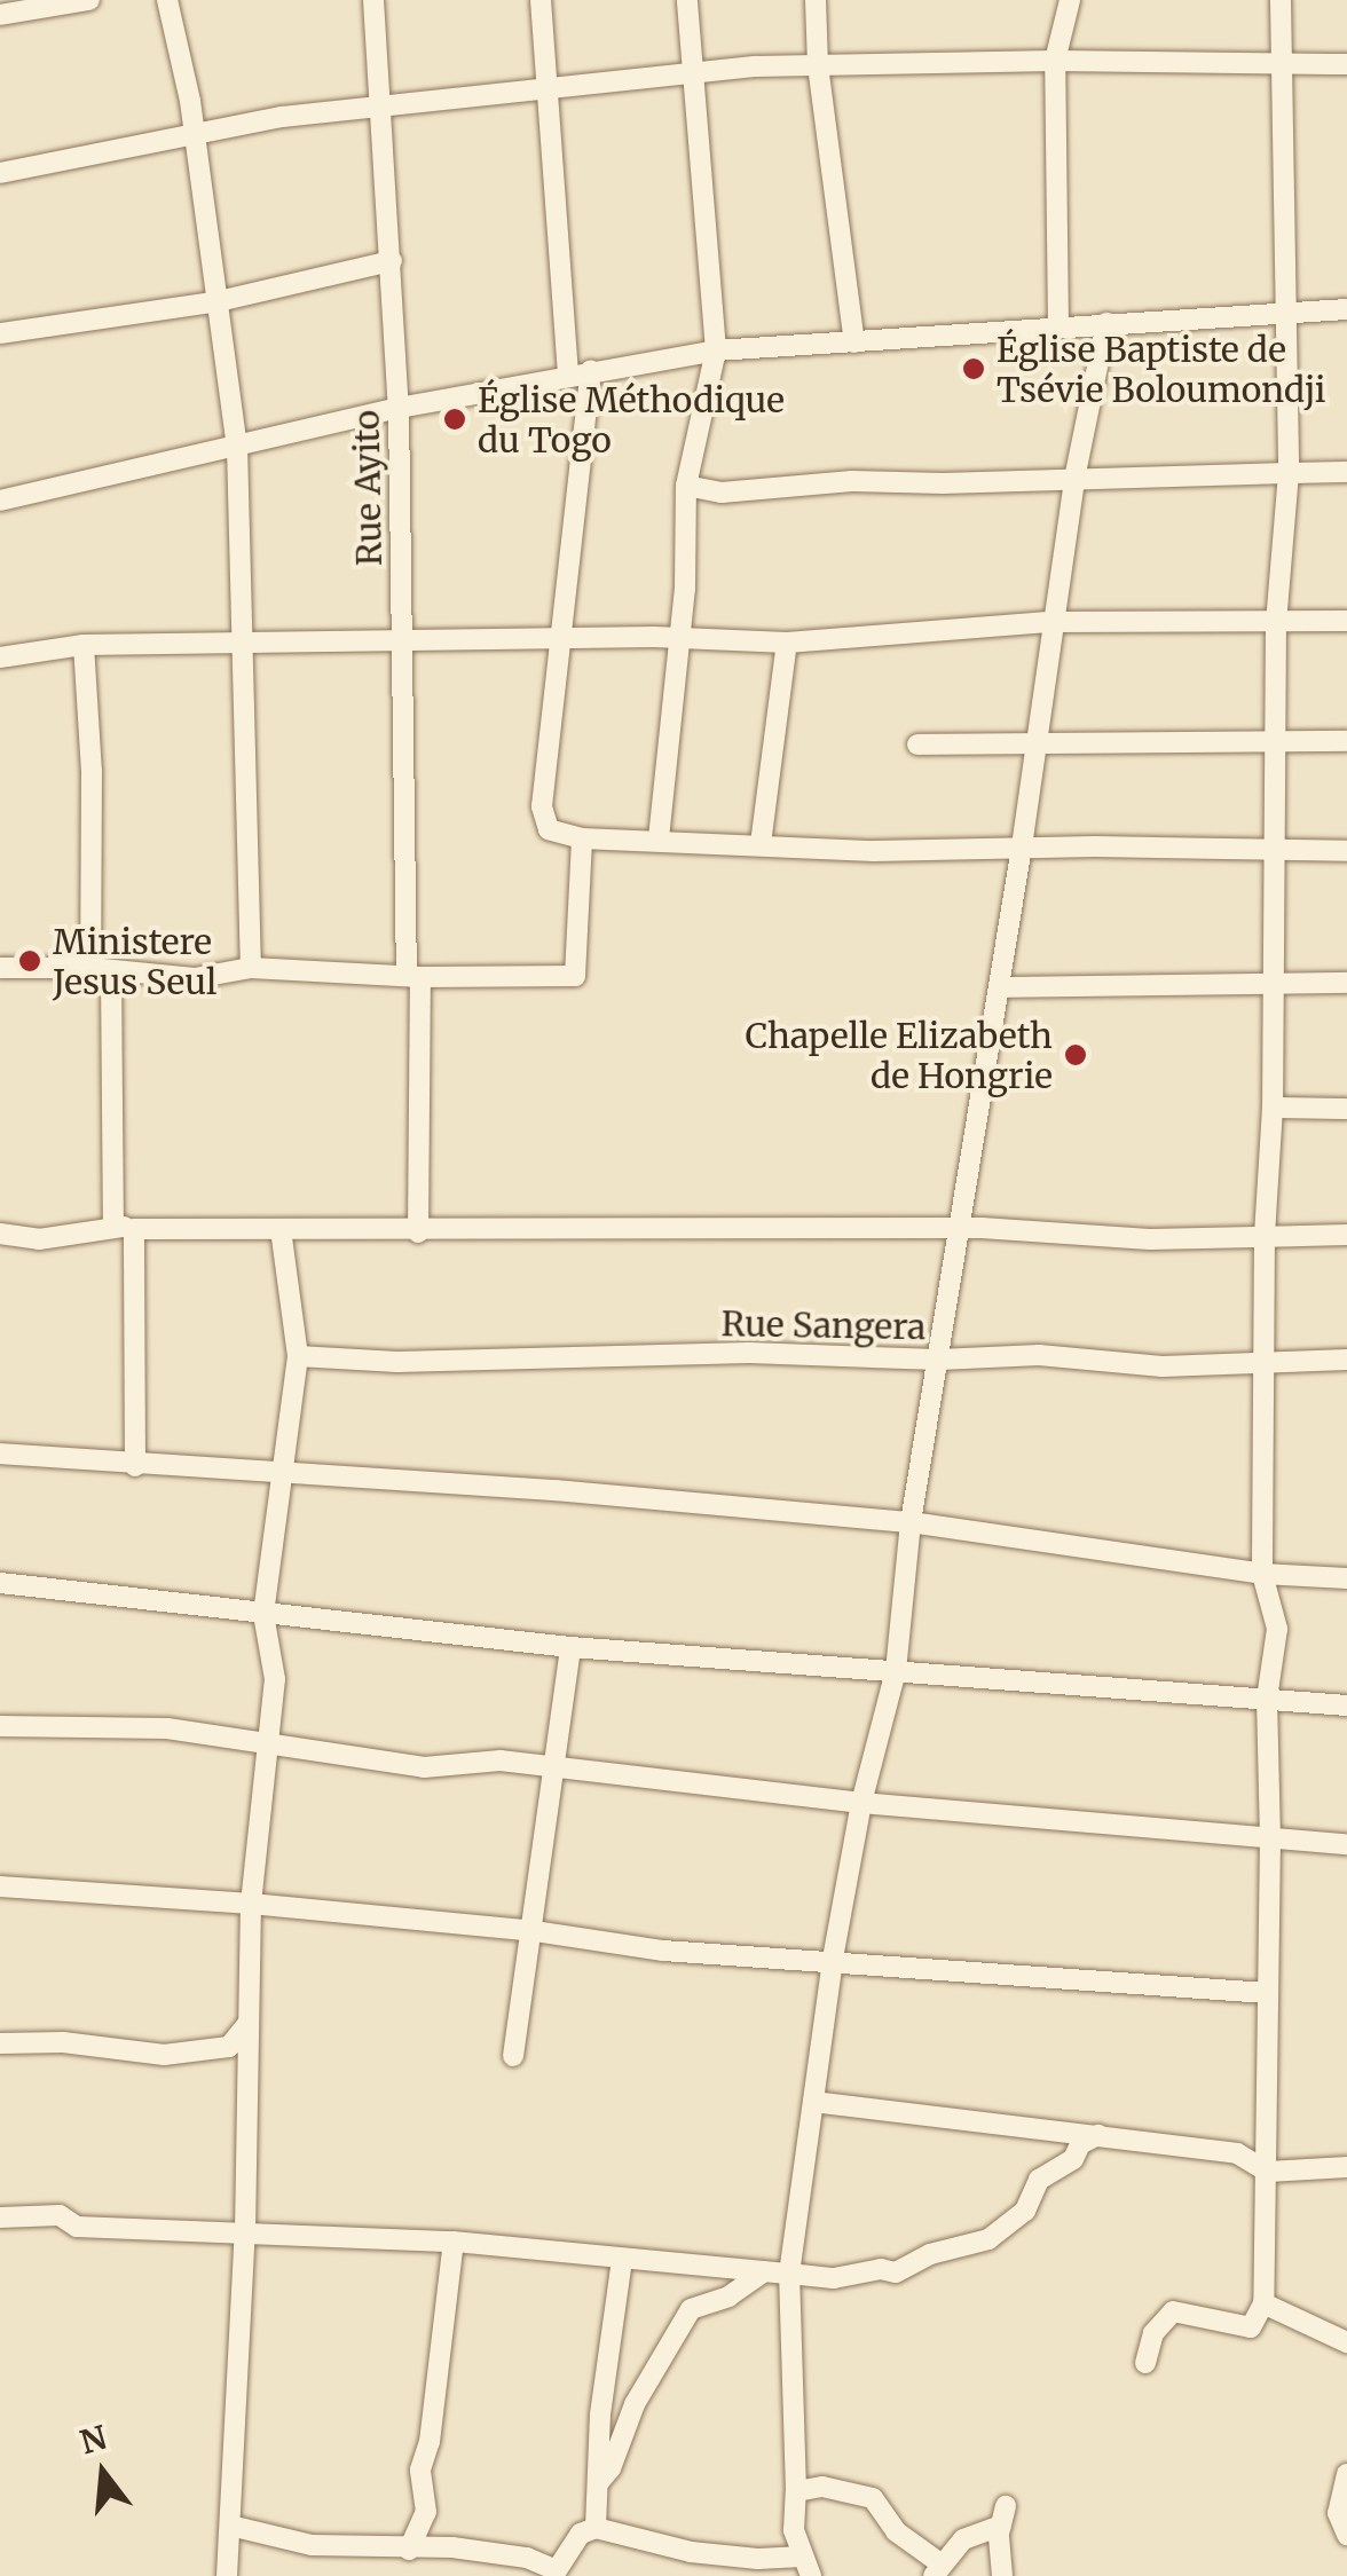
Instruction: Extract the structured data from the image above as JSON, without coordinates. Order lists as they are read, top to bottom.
{
  "streets": {
    "street": ["Rue Ayito", "Rue Sangera"]
  },
  "places": [
    "Église Baptiste de Tsévie Boloumondji",
    "Église Méthodique du Togo",
    "Ministere Jesus Seul",
    "Chapelle Elizabeth de Hongrie"
  ],
  "north": "top"
}
